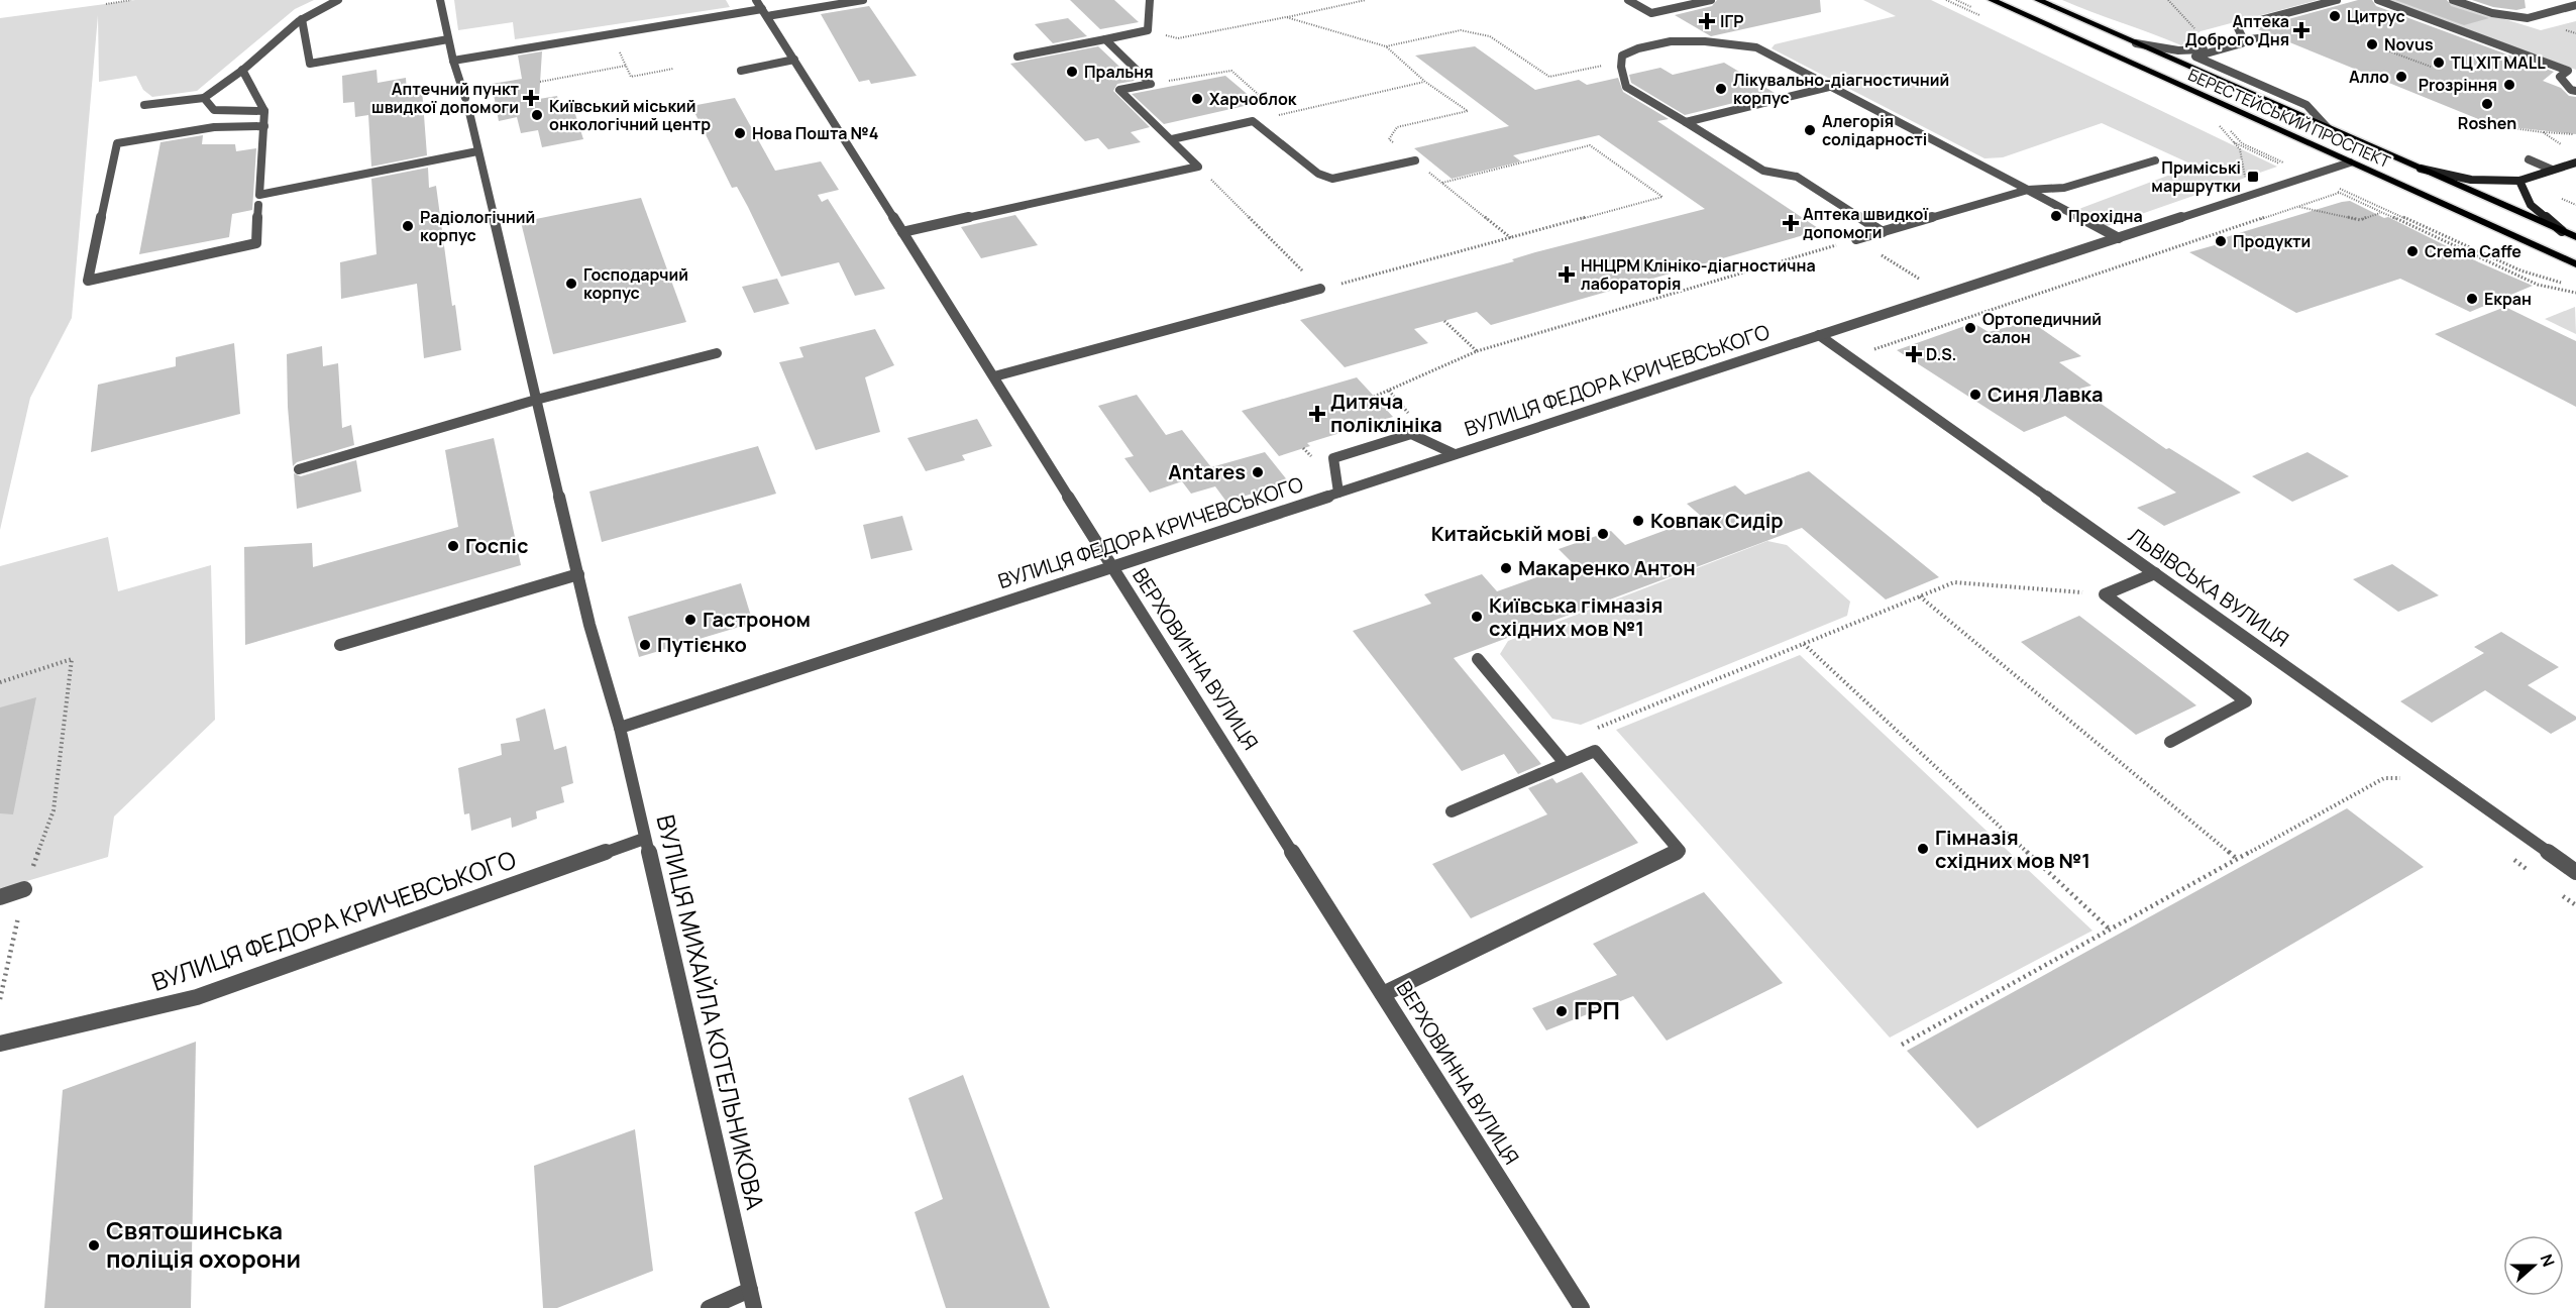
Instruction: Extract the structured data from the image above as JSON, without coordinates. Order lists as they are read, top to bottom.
{
  "streets": {
    "main road": ["БЕРЕСТЕЙСЬКИЙ ПРОСПЕКТ"],
    "street": [
      "ВУЛИЦЯ ФЕДОРА КРИЧЕВСЬКОГО",
      "ЛЬВІВСЬКА ВУЛИЦЯ",
      "ВЕРХОВИННА ВУЛИЦЯ",
      "ВУЛИЦЯ МИХАЙЛА КОТЕЛЬНИКОВА"
    ]
  },
  "crossings": [
    ["БЕРЕСТЕЙСЬКИЙ ПРОСПЕКТ", "ВУЛИЦЯ ФЕДОРА КРИЧЕВСЬКОГО"],
    ["ВУЛИЦЯ ФЕДОРА КРИЧЕВСЬКОГО", "ЛЬВІВСЬКА ВУЛИЦЯ"],
    ["ВУЛИЦЯ ФЕДОРА КРИЧЕВСЬКОГО", "ВЕРХОВИННА ВУЛИЦЯ"],
    ["ВУЛИЦЯ ФЕДОРА КРИЧЕВСЬКОГО", "ВУЛИЦЯ МИХАЙЛА КОТЕЛЬНИКОВА"]
  ],
  "places": {
    "other": [
      "Цитрус",
      "Novus",
      "ТЦ ХІТ MALL",
      "Пральня",
      "Алло",
      "Proзріння",
      "Лікувально-діагностичний корпус",
      "Харчоблок",
      "Roshen",
      "Київський міський онкологічний центр",
      "Алегорія солідарності",
      "Нова Пошта №4",
      "Прохідна",
      "Радіологічний корпус",
      "Продукти",
      "Crema Caffe",
      "Господарчий корпус",
      "Екран",
      "Ортопедичний салон",
      "Синя Лавка",
      "Antares",
      "Ковпак Сидір",
      "Китайській мові",
      "Госпіс",
      "Макаренко Антон",
      "Київська гімназія східних мов №1",
      "Гастроном",
      "Путієнко",
      "Гімназія східних мов №1",
      "ГРП",
      "Святошинська поліція охорони"
    ],
    "health": [
      "ІГР",
      "Аптека Доброго Дня",
      "Аптечний пункт швидкої допомоги",
      "Аптека швидкої допомоги",
      "ННЦРМ Клініко-діагностична лабораторія",
      "D.S.",
      "Дитяча поліклініка"
    ],
    "transit": ["Приміські маршрутки"]
  },
  "north": "right"
}
